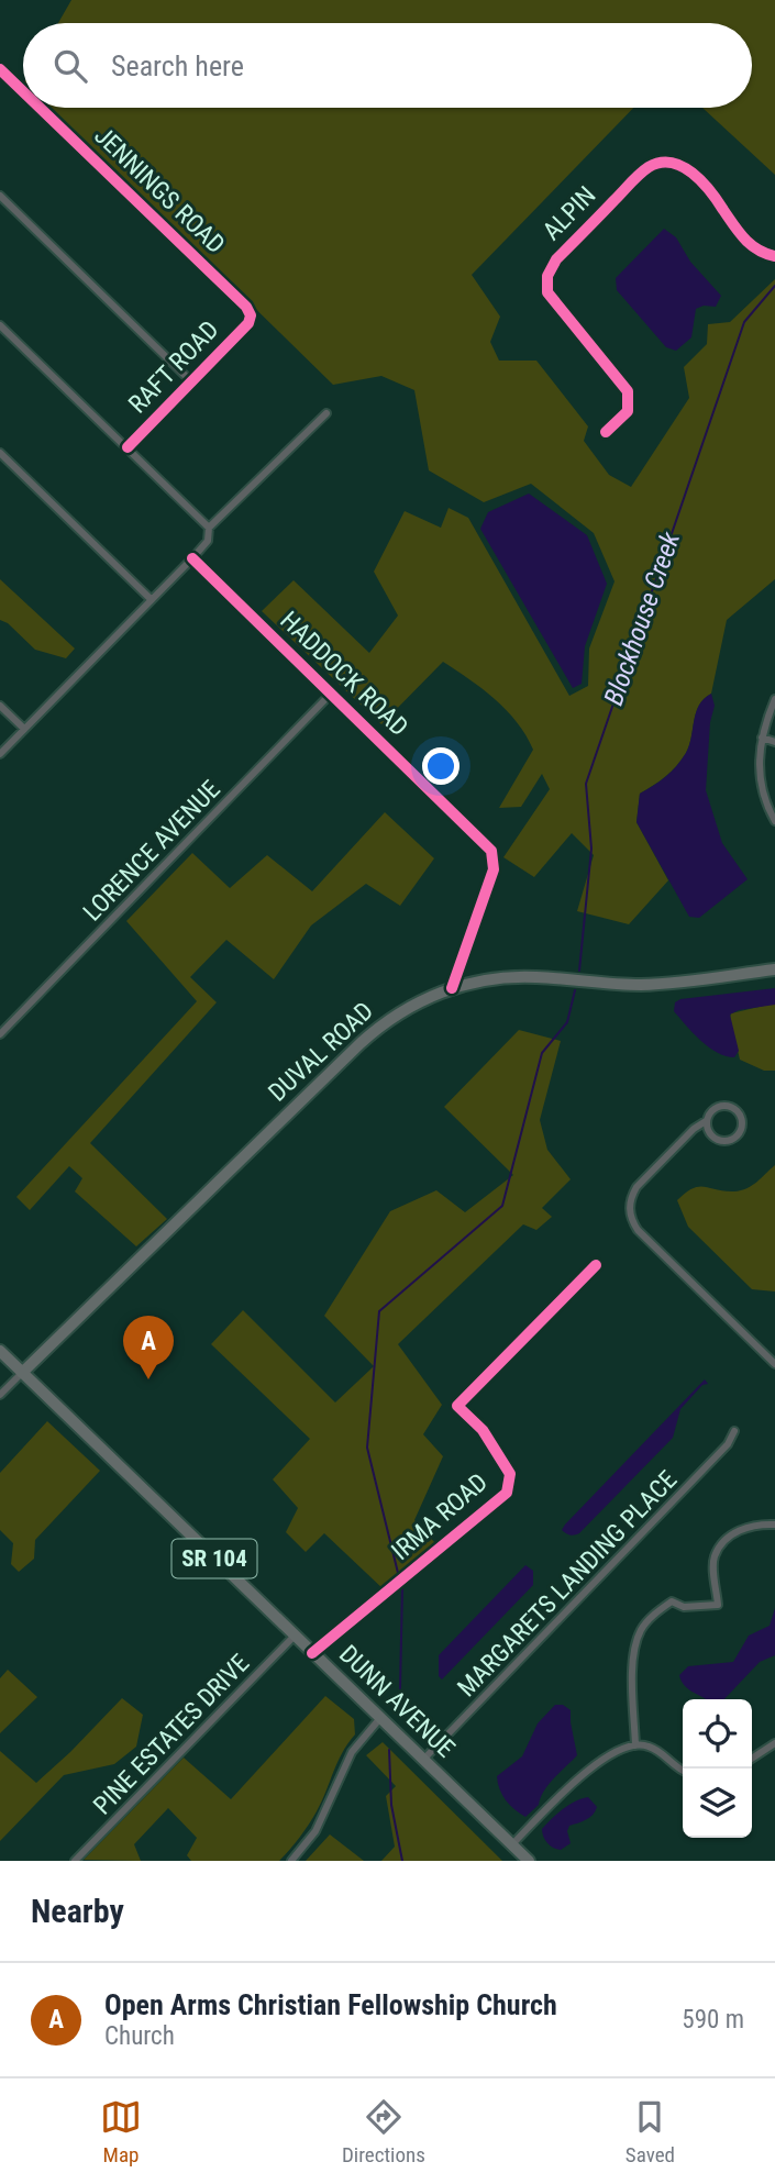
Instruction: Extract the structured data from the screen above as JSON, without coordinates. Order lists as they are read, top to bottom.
{
  "streets": {
    "main road": ["DUVAL ROAD", "SR 104", "DUNN AVENUE"],
    "street": [
      "JENNINGS ROAD",
      "ALPIN",
      "RAFT ROAD",
      "HADDOCK ROAD",
      "LORENCE AVENUE",
      "IRMA ROAD",
      "MARGARETS LANDING PLACE",
      "PINE ESTATES DRIVE"
    ]
  },
  "crossings": [
    ["JENNINGS ROAD", "RAFT ROAD"],
    ["HADDOCK ROAD", "LORENCE AVENUE"],
    ["HADDOCK ROAD", "DUVAL ROAD"],
    ["DUVAL ROAD", "DUNN AVENUE"],
    ["IRMA ROAD", "DUNN AVENUE"],
    ["MARGARETS LANDING PLACE", "DUNN AVENUE"],
    ["DUNN AVENUE", "PINE ESTATES DRIVE"]
  ],
  "water": ["Blockhouse Creek"],
  "page": {
    "search": "Search here",
    "pins": "A",
    "heading": "Nearby",
    "list": [
      {
        "mark": "A",
        "name": "Open Arms Christian Fellowship Church",
        "note": "Church",
        "value": "590 m"
      }
    ],
    "nav": ["Map", "Directions", "Saved"]
  }
}
